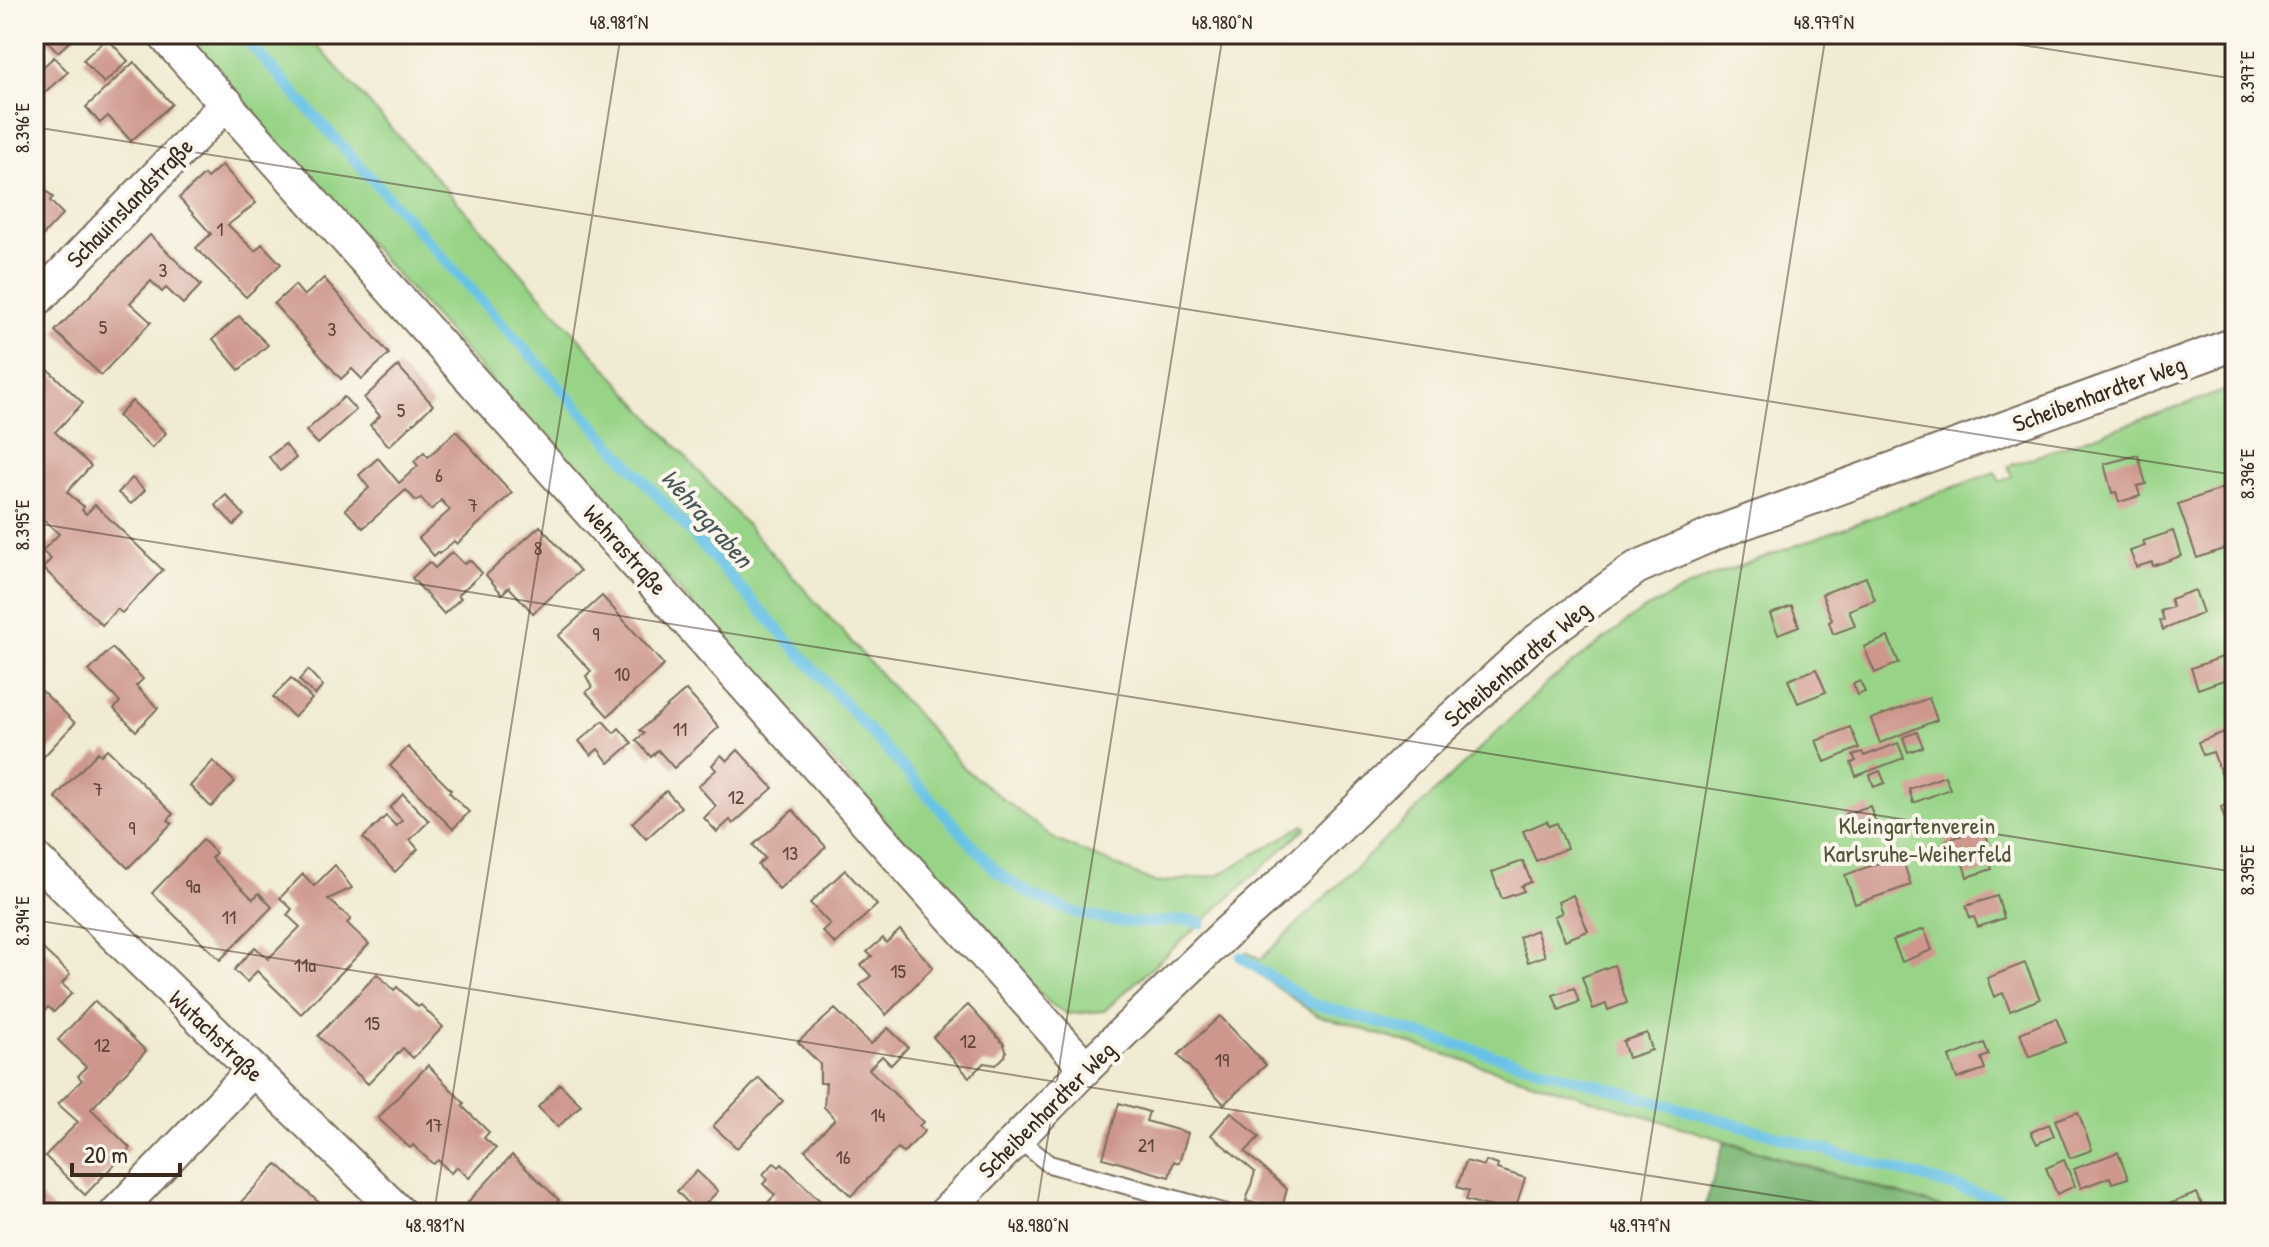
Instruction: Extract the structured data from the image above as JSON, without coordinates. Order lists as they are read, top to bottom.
{
  "streets": {
    "street": [
      "Schauinslandstraße",
      "Scheibenhardter Weg",
      "Wehrastraße",
      "Wutachstraße"
    ]
  },
  "crossings": [
    ["Schauinslandstraße", "Wehrastraße"],
    ["Scheibenhardter Weg", "Wehrastraße"]
  ],
  "water": ["Wehragraben"],
  "parks": ["Kleingartenverein Karlsruhe-Weiherfeld"],
  "house_numbers": [
    "1",
    "3",
    "5",
    "3",
    "5",
    "6",
    "7",
    "8",
    "9",
    "10",
    "11",
    "7",
    "12",
    "9",
    "13",
    "9a",
    "11",
    "11a",
    "15",
    "15",
    "12",
    "12",
    "19",
    "14",
    "17",
    "21",
    "16"
  ],
  "scale_bar": "20 m",
  "coordinates": [
    "48.981°N",
    "48.980°N",
    "48.979°N",
    "8.397°E",
    "8.396°E",
    "8.395°E",
    "8.394°E"
  ]
}
